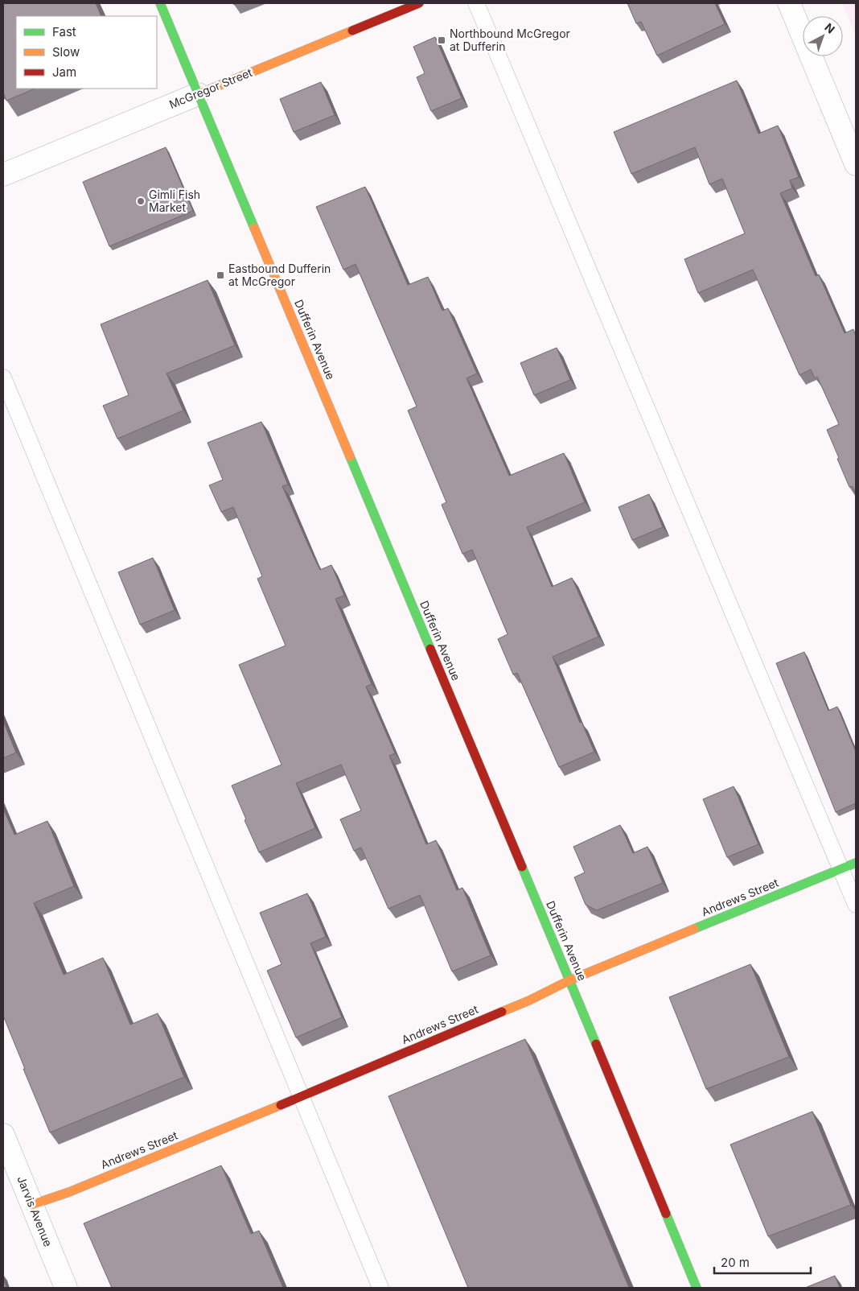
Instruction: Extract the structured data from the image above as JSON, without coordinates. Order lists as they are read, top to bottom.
{
  "streets": {
    "main road": ["McGregor Street", "Dufferin Avenue", "Andrews Street"],
    "street": ["Jarvis Avenue"]
  },
  "crossings": [
    ["McGregor Street", "Dufferin Avenue"],
    ["Dufferin Avenue", "Andrews Street"],
    ["Andrews Street", "Jarvis Avenue"]
  ],
  "places": {
    "transit": ["Northbound McGregor at Dufferin", "Eastbound Dufferin at McGregor"],
    "other": ["Gimli Fish Market"]
  },
  "legend": ["Fast", "Slow", "Jam"],
  "scale_bar": "20 m",
  "north": "top right"
}
